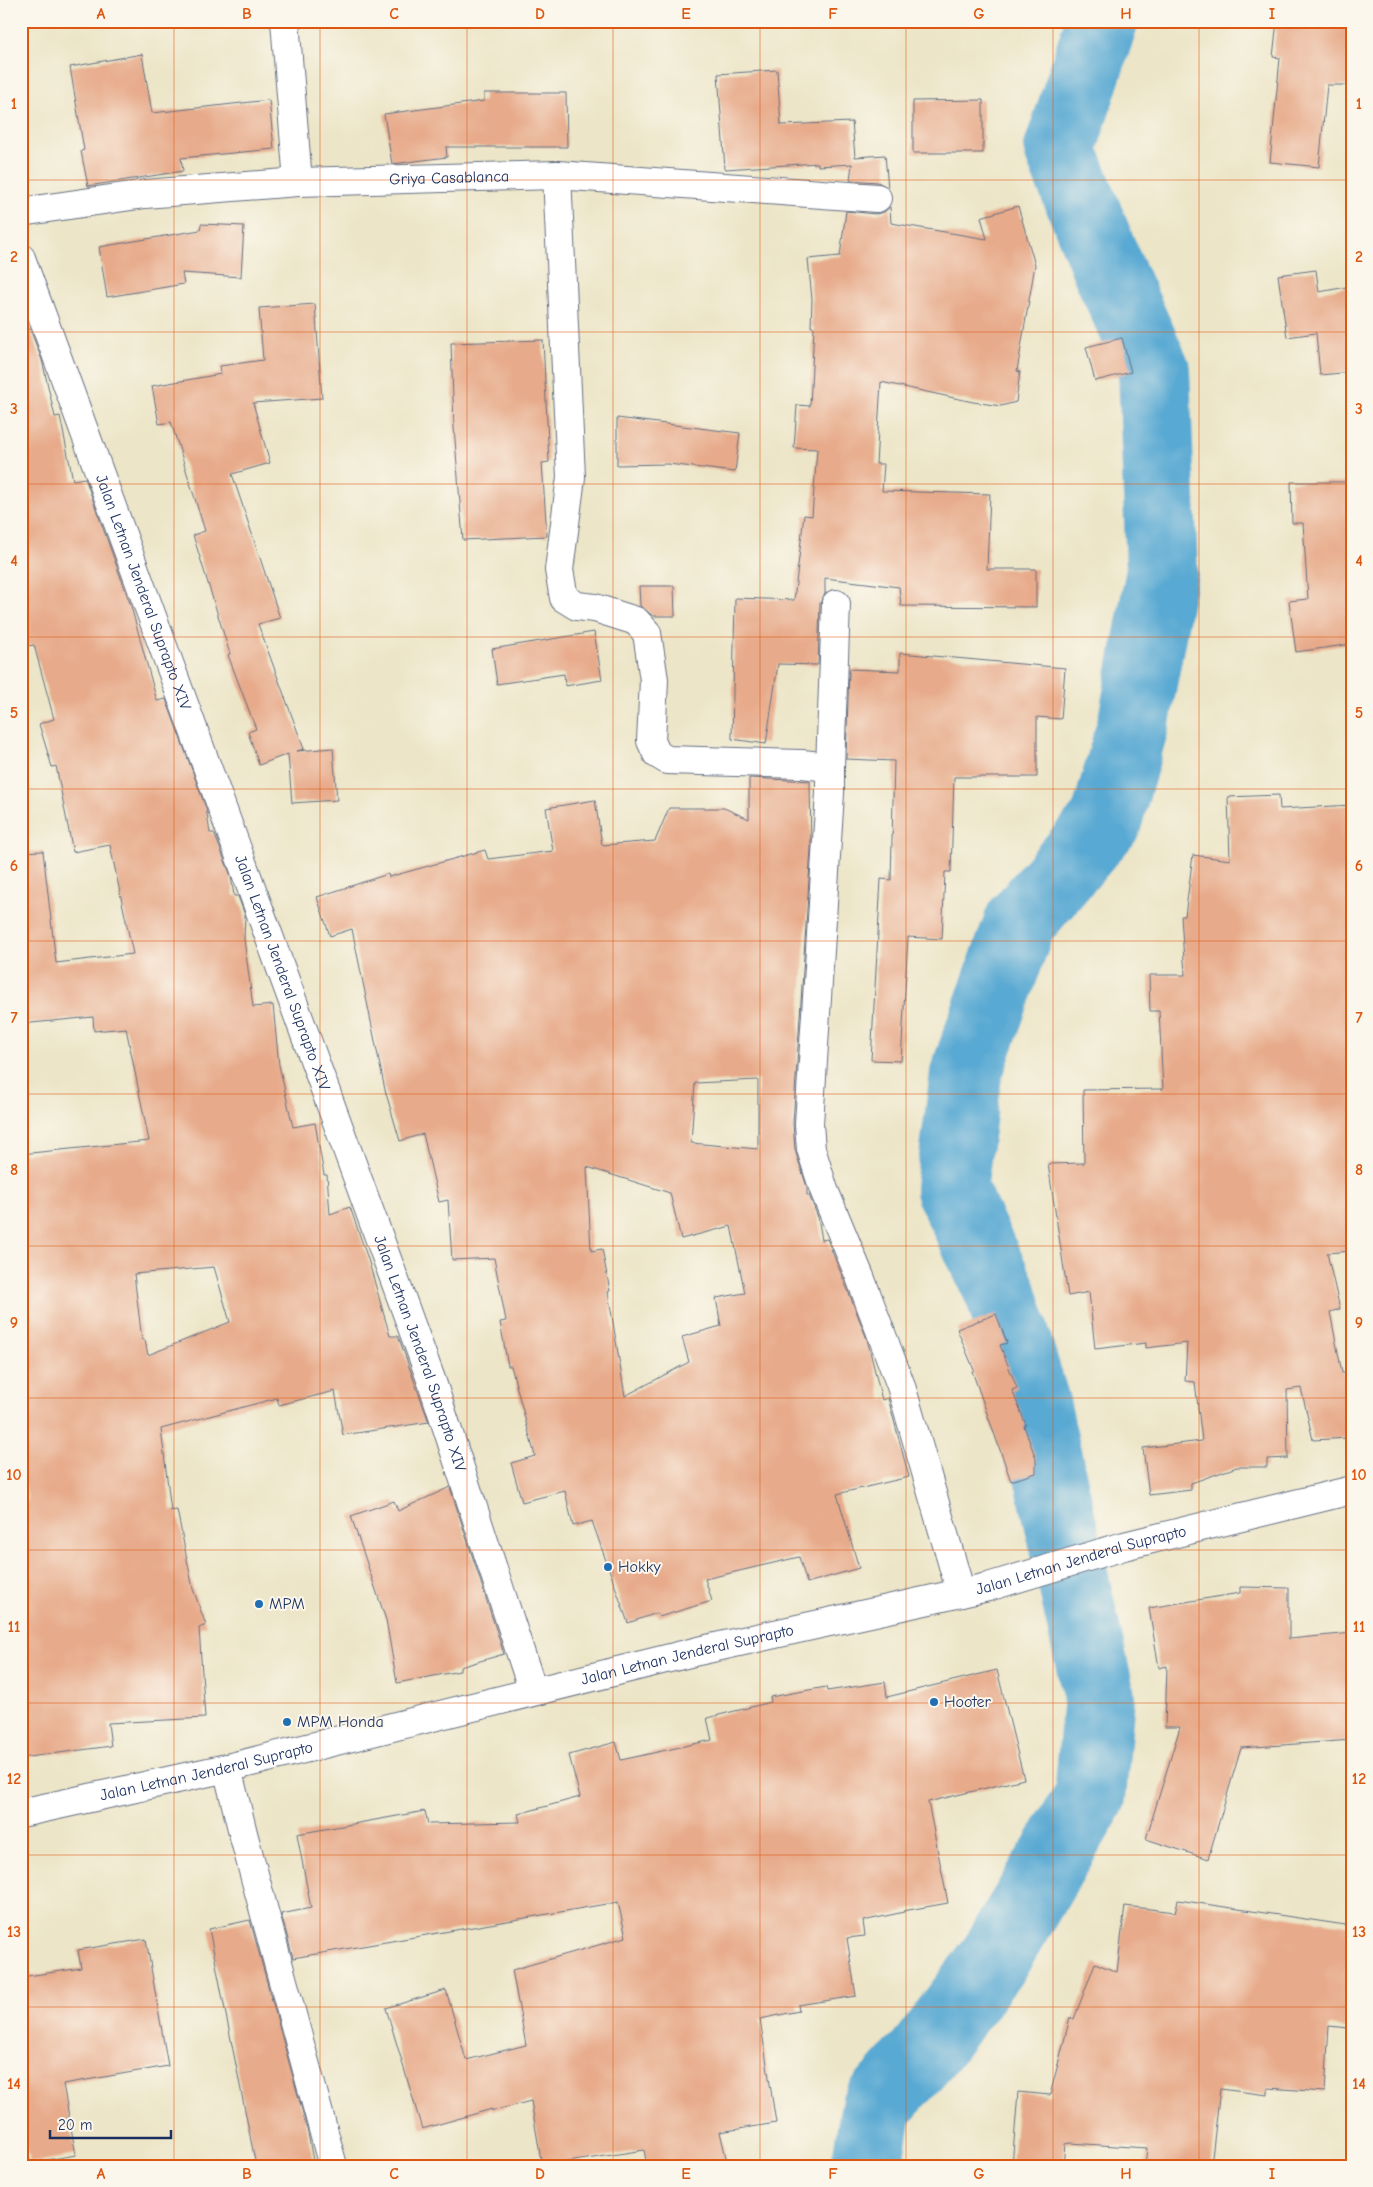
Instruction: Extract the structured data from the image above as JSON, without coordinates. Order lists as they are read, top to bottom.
{
  "streets": {
    "street": ["Griya Casablanca", "Jalan Letnan Jenderal Suprapto XIV", "Jalan Letnan Jenderal Suprapto"]
  },
  "crossings": [
    ["Jalan Letnan Jenderal Suprapto XIV", "Jalan Letnan Jenderal Suprapto"]
  ],
  "places": [
    "Hokky",
    "MPM",
    "Hooter",
    "MPM Honda"
  ],
  "scale_bar": "20 m",
  "grid": {
    "columns": [
      "A",
      "B",
      "C",
      "D",
      "E",
      "F",
      "G",
      "H",
      "I"
    ],
    "rows": [
      "1",
      "2",
      "3",
      "4",
      "5",
      "6",
      "7",
      "8",
      "9",
      "10",
      "11",
      "12",
      "13",
      "14"
    ]
  }
}
